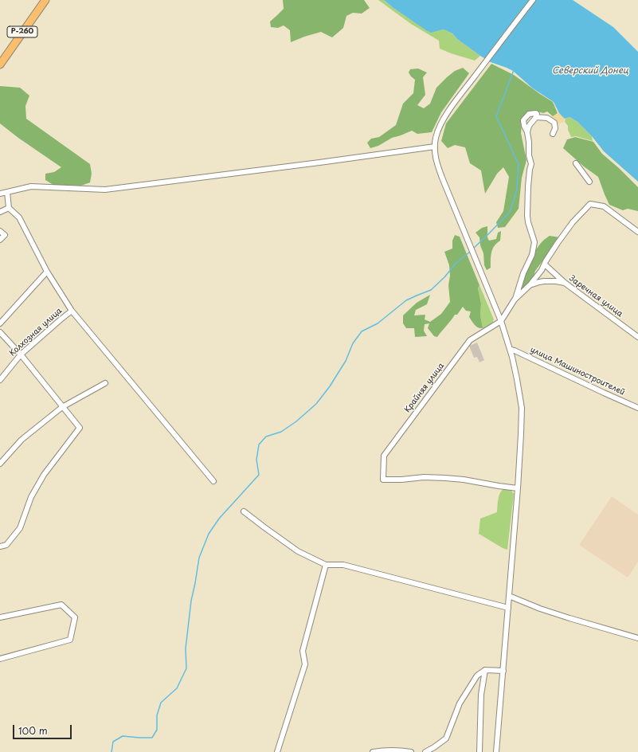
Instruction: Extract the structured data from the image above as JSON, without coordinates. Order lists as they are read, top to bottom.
{
  "streets": {
    "highway": ["Р-260"],
    "street": [
      "Заречная улица",
      "Колхозная улица",
      "улица Машиностроителей",
      "Крайняя улица"
    ]
  },
  "crossings": [
    ["Заречная улица", "Крайняя улица"]
  ],
  "water": ["Северский Донец"],
  "scale_bar": "100 m"
}
